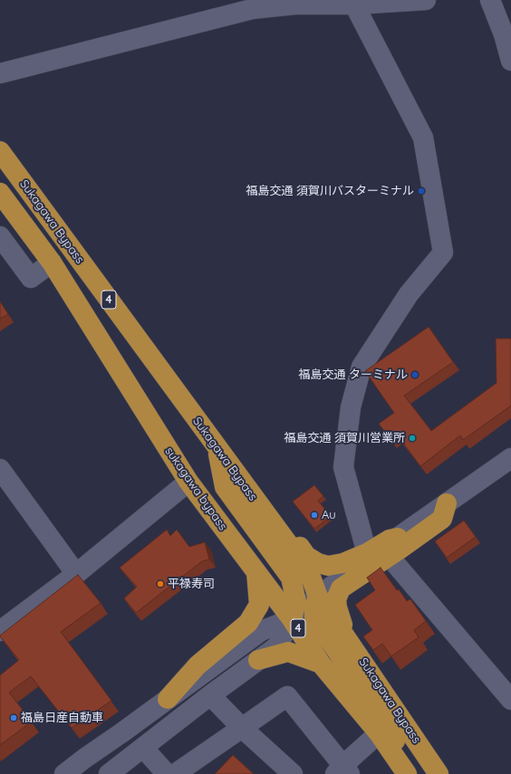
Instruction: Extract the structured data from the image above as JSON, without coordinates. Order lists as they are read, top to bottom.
{
  "streets": {
    "highway": ["Sukagawa Bypass", "4", "sukagawa bypass"]
  },
  "places": [
    "福島交通 須賀川バスターミナル",
    "福島交通 ターミナル",
    "福島交通 須賀川営業所",
    "Au",
    "平禄寿司",
    "福島日産自動車"
  ]
}
